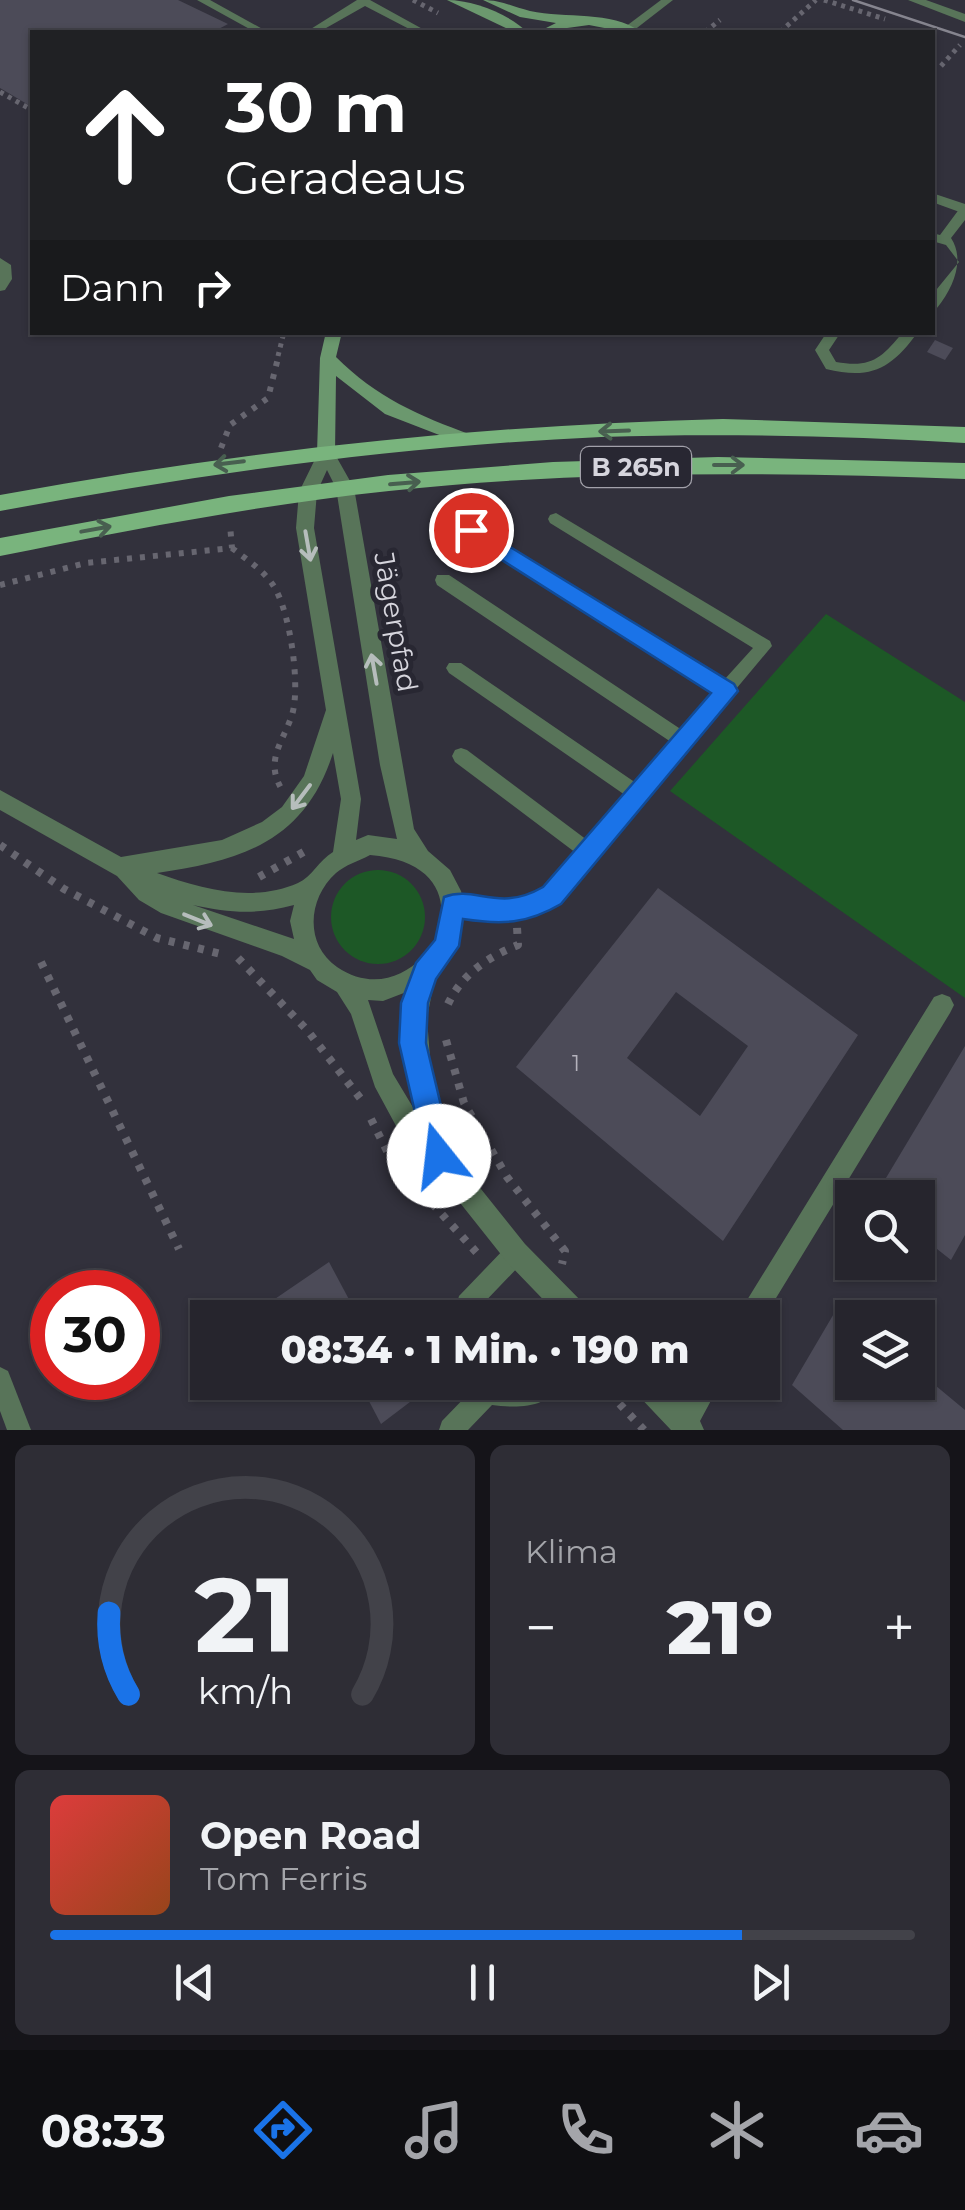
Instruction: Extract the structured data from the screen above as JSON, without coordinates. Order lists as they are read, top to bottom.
{
  "streets": {
    "main road": ["B 265n"],
    "street": ["Jägerpfad"]
  },
  "crossings": [
    ["B 265n", "Jägerpfad"]
  ],
  "house_numbers": ["1"],
  "page": {
    "turn": ["30 m", "Geradeaus"],
    "then": "Dann",
    "limit": "30",
    "trip": "08:34 · 1 Min. · 190 m",
    "tile": "Klima",
    "heat": ["−", "21°", "+"],
    "song": ["Open Road", "Tom Ferris"],
    "tabs": "08:33",
    "gauge": ["21", "km/h"]
  }
}
